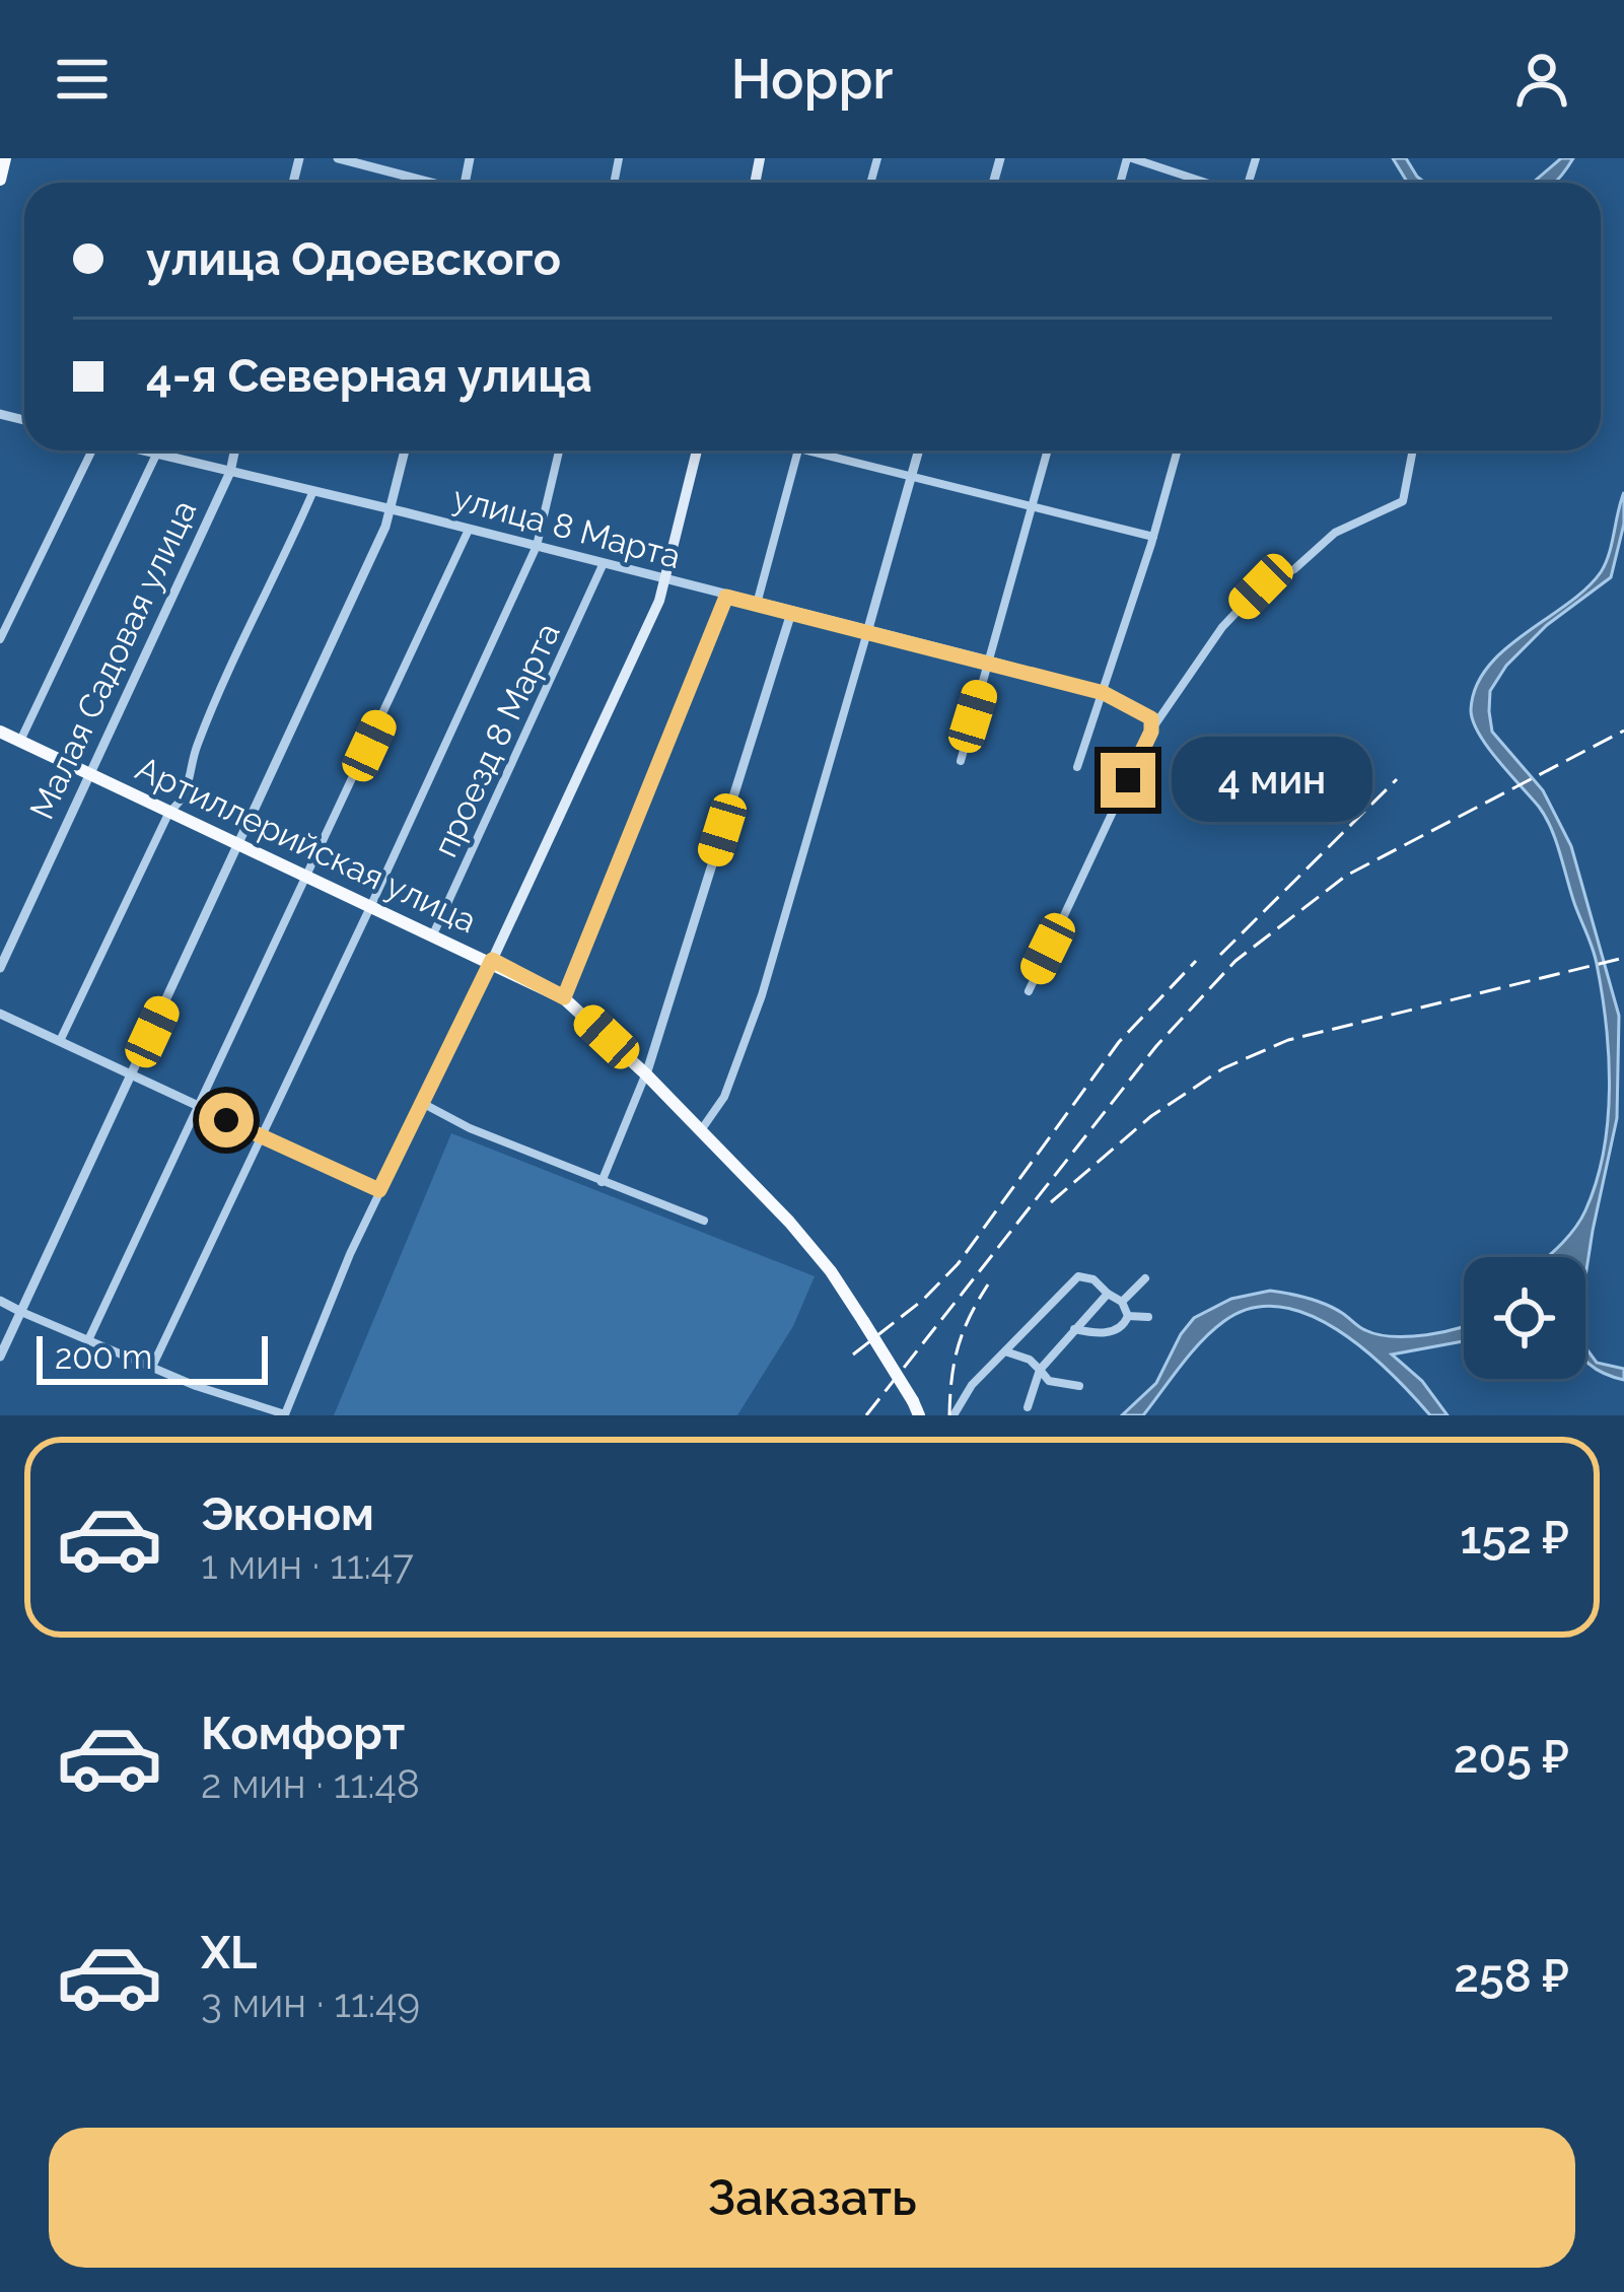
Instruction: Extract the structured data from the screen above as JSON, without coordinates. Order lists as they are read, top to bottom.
{
  "streets": {
    "main road": ["Артиллерийская улица"],
    "street": ["улица 8 Марта", "Малая Садовая улица", "проезд 8 Марта"]
  },
  "crossings": [
    ["улица 8 Марта", "Малая Садовая улица"],
    ["улица 8 Марта", "проезд 8 Марта"],
    ["Малая Садовая улица", "Артиллерийская улица"],
    ["проезд 8 Марта", "Артиллерийская улица"]
  ],
  "scale_bar": "200 m",
  "page": {
    "header": "Hoppr",
    "banner": ["улица Одоевского", "4-я Северная улица"],
    "bubble": "4 мин",
    "scale": "200 m",
    "list": [
      {
        "name": "Эконом",
        "note": "1 мин · 11:47",
        "value": "152 ₽"
      },
      {
        "name": "Комфорт",
        "note": "2 мин · 11:48",
        "value": "205 ₽"
      },
      {
        "name": "XL",
        "note": "3 мин · 11:49",
        "value": "258 ₽"
      }
    ],
    "buttons": "Заказать"
  }
}
